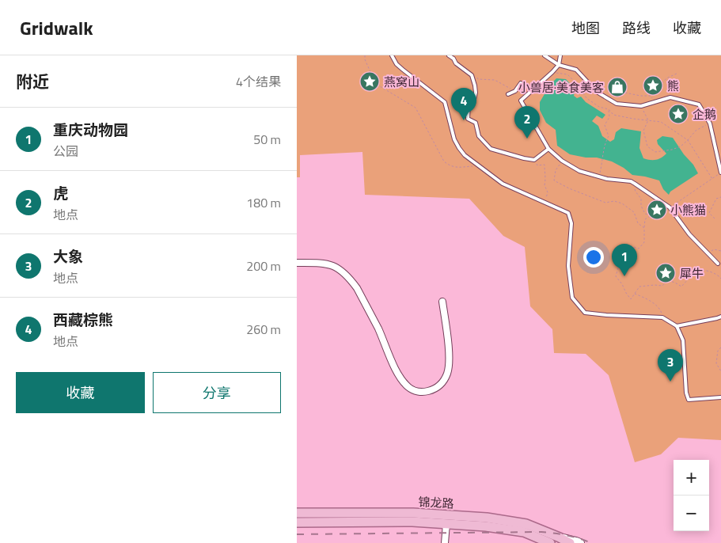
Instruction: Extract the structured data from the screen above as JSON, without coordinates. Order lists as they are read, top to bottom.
{
  "streets": {
    "main road": ["锦龙路"]
  },
  "places": {
    "place": [
      "燕窝山",
      "熊",
      "企鹅",
      "小熊猫",
      "犀牛"
    ],
    "shop": ["小兽居·美食美客"]
  },
  "page": {
    "header": "Gridwalk",
    "nav": ["地图", "路线", "收藏"],
    "heading": ["附近", "4个结果"],
    "pins": [
      "4",
      "2",
      "1",
      "3"
    ],
    "list": [
      {
        "mark": "1",
        "name": "重庆动物园",
        "note": "公园",
        "value": "50 m"
      },
      {
        "mark": "2",
        "name": "虎",
        "note": "地点",
        "value": "180 m"
      },
      {
        "mark": "3",
        "name": "大象",
        "note": "地点",
        "value": "200 m"
      },
      {
        "mark": "4",
        "name": "西藏棕熊",
        "note": "地点",
        "value": "260 m"
      }
    ],
    "buttons": ["收藏", "分享"],
    "map_buttons": ["+", "−"]
  }
}
